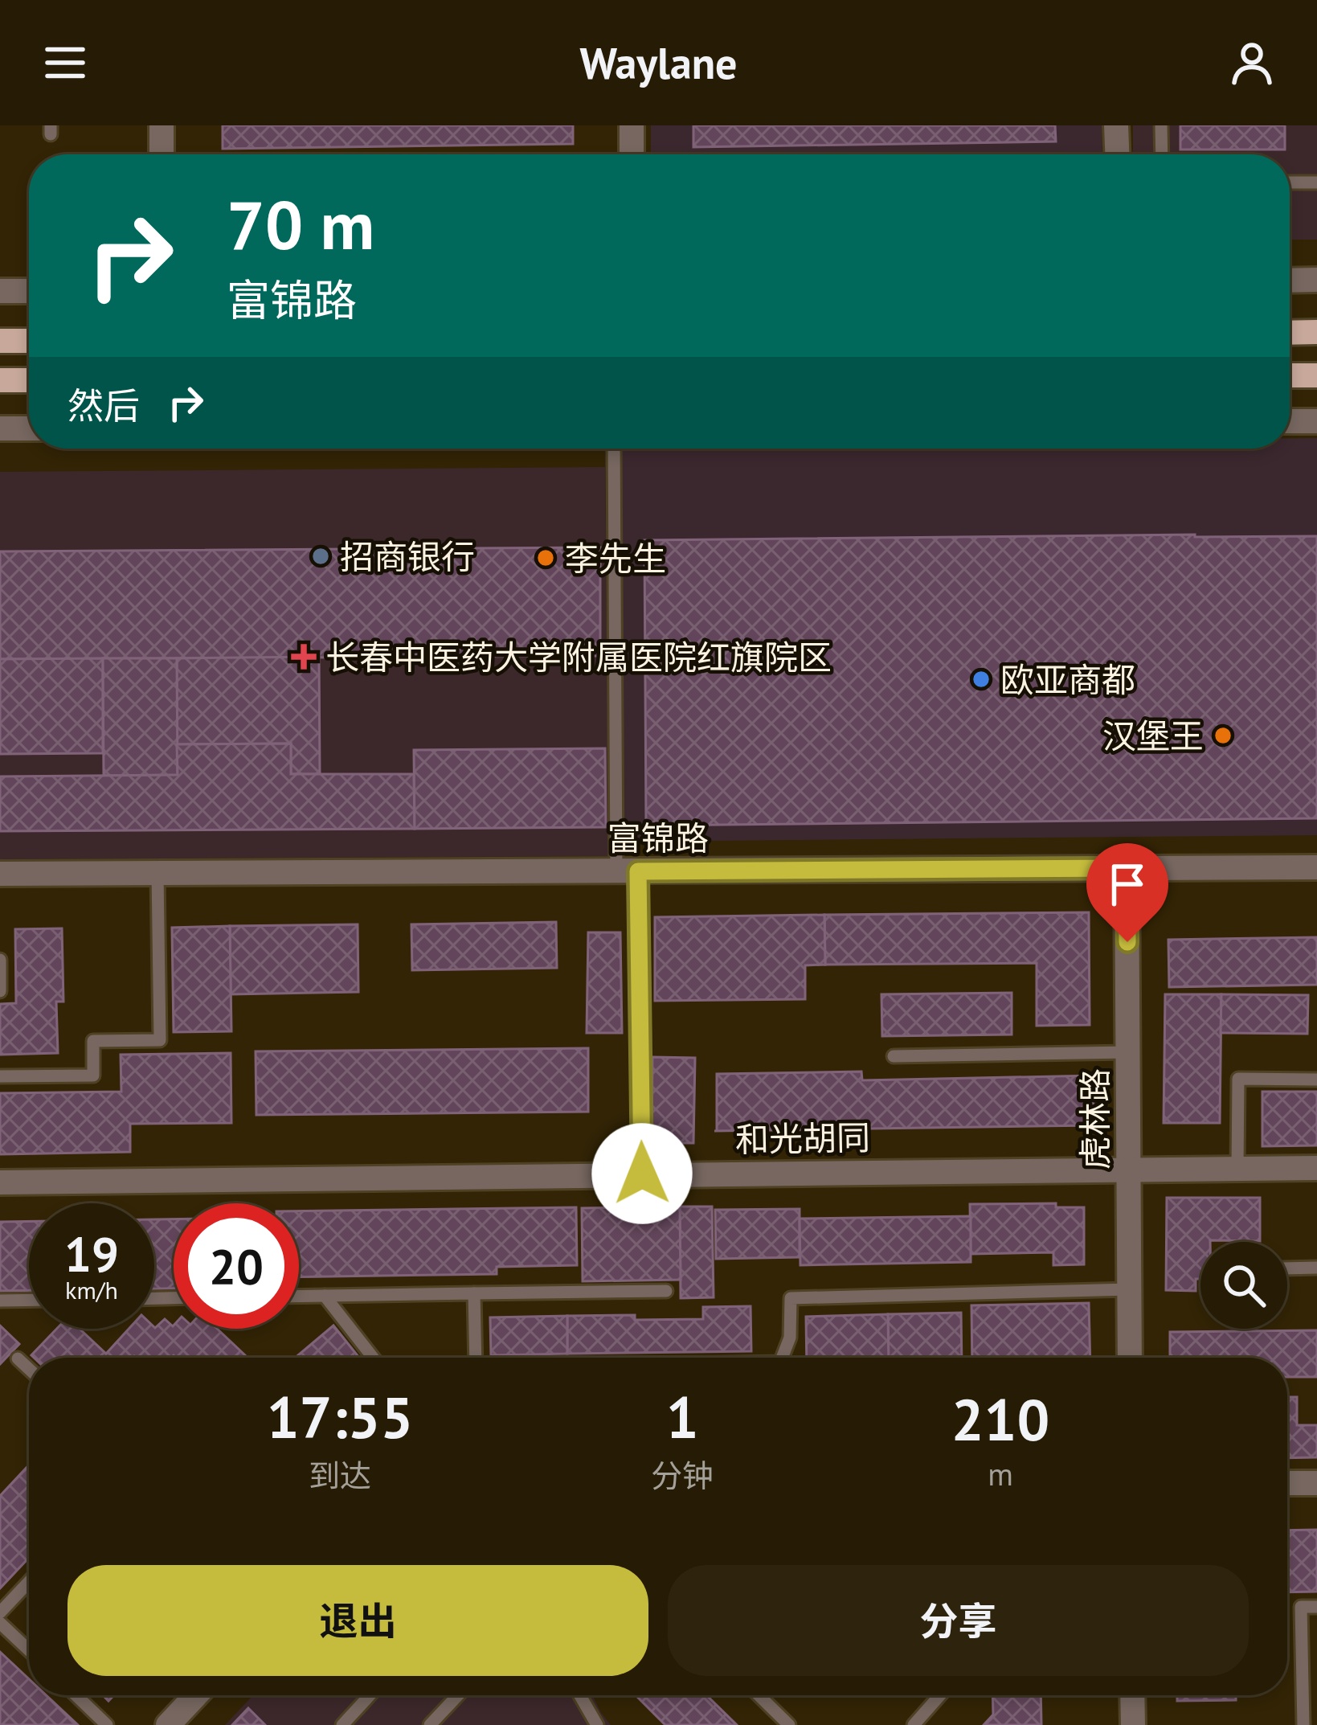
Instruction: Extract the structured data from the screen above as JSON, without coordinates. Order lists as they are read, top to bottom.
{
  "streets": {
    "street": ["富锦路", "虎林路", "和光胡同"]
  },
  "crossings": [
    ["富锦路", "虎林路"],
    ["虎林路", "和光胡同"]
  ],
  "places": {
    "other": [
      "招商银行",
      "李先生",
      "欧亚商都",
      "汉堡王"
    ],
    "health": ["长春中医药大学附属医院红旗院区"]
  },
  "page": {
    "header": "Waylane",
    "turn": ["70 m", "富锦路"],
    "then": "然后",
    "speed": "19 km/h",
    "limit": "20",
    "eta": [
      "17:55",
      "到达",
      "1",
      "分钟",
      "210",
      "m"
    ],
    "buttons": ["退出", "分享"]
  }
}
